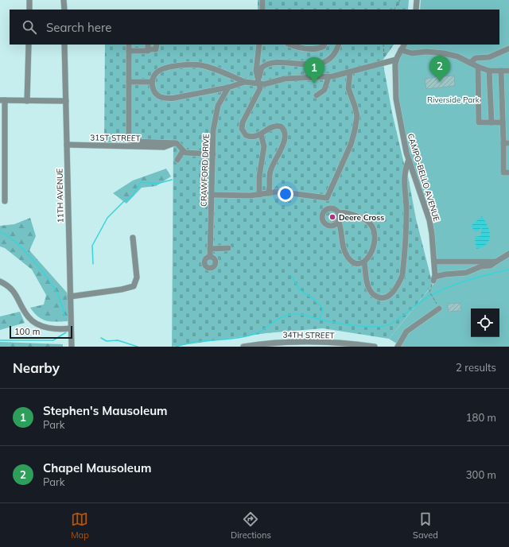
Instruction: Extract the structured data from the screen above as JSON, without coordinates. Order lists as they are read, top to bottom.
{
  "streets": {
    "street": [
      "31ST STREET",
      "CRAWFORD DRIVE",
      "CAMPO-BELLO AVENUE",
      "11TH AVENUE",
      "34TH STREET"
    ]
  },
  "crossings": [
    ["31ST STREET", "11TH AVENUE"]
  ],
  "parks": ["Riverside Park"],
  "places": ["Deere Cross"],
  "scale_bar": "100 m",
  "page": {
    "search": "Search here",
    "pins": ["2", "1"],
    "scale": "100 m",
    "heading": ["Nearby", "2 results"],
    "list": [
      {
        "mark": "1",
        "name": "Stephen's Mausoleum",
        "note": "Park",
        "value": "180 m"
      },
      {
        "mark": "2",
        "name": "Chapel Mausoleum",
        "note": "Park",
        "value": "300 m"
      }
    ],
    "nav": ["Map", "Directions", "Saved"]
  }
}
